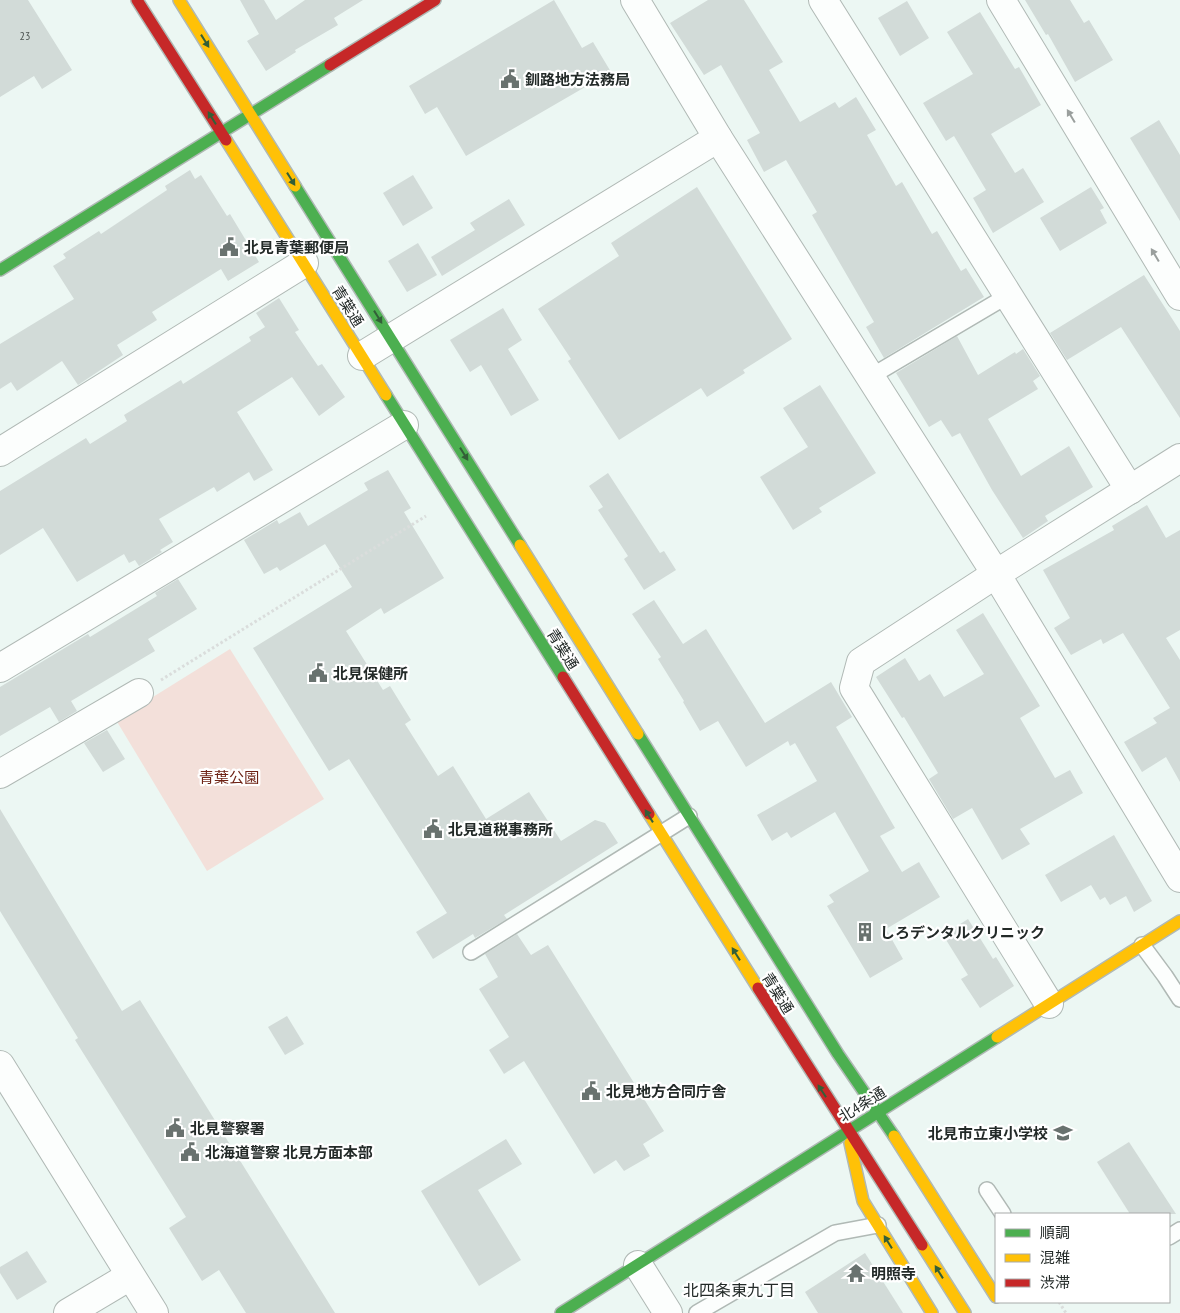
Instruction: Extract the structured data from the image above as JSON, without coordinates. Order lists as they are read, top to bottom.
{
  "streets": {
    "street": ["青葉通", "北4条通"]
  },
  "crossings": [
    ["青葉通", "北4条通"]
  ],
  "districts": ["北四条東九丁目"],
  "parks": ["青葉公園"],
  "places": {
    "public building": [
      "釧路地方法務局",
      "北見青葉郵便局",
      "北見保健所",
      "北見道税事務所",
      "北見地方合同庁舎",
      "北見警察署",
      "北海道警察 北見方面本部"
    ],
    "building": ["しろデンタルクリニック"],
    "school or university": ["北見市立東小学校"],
    "temple": ["明照寺"]
  },
  "house_numbers": ["23"],
  "legend": ["順調", "混雑", "渋滞"]
}
